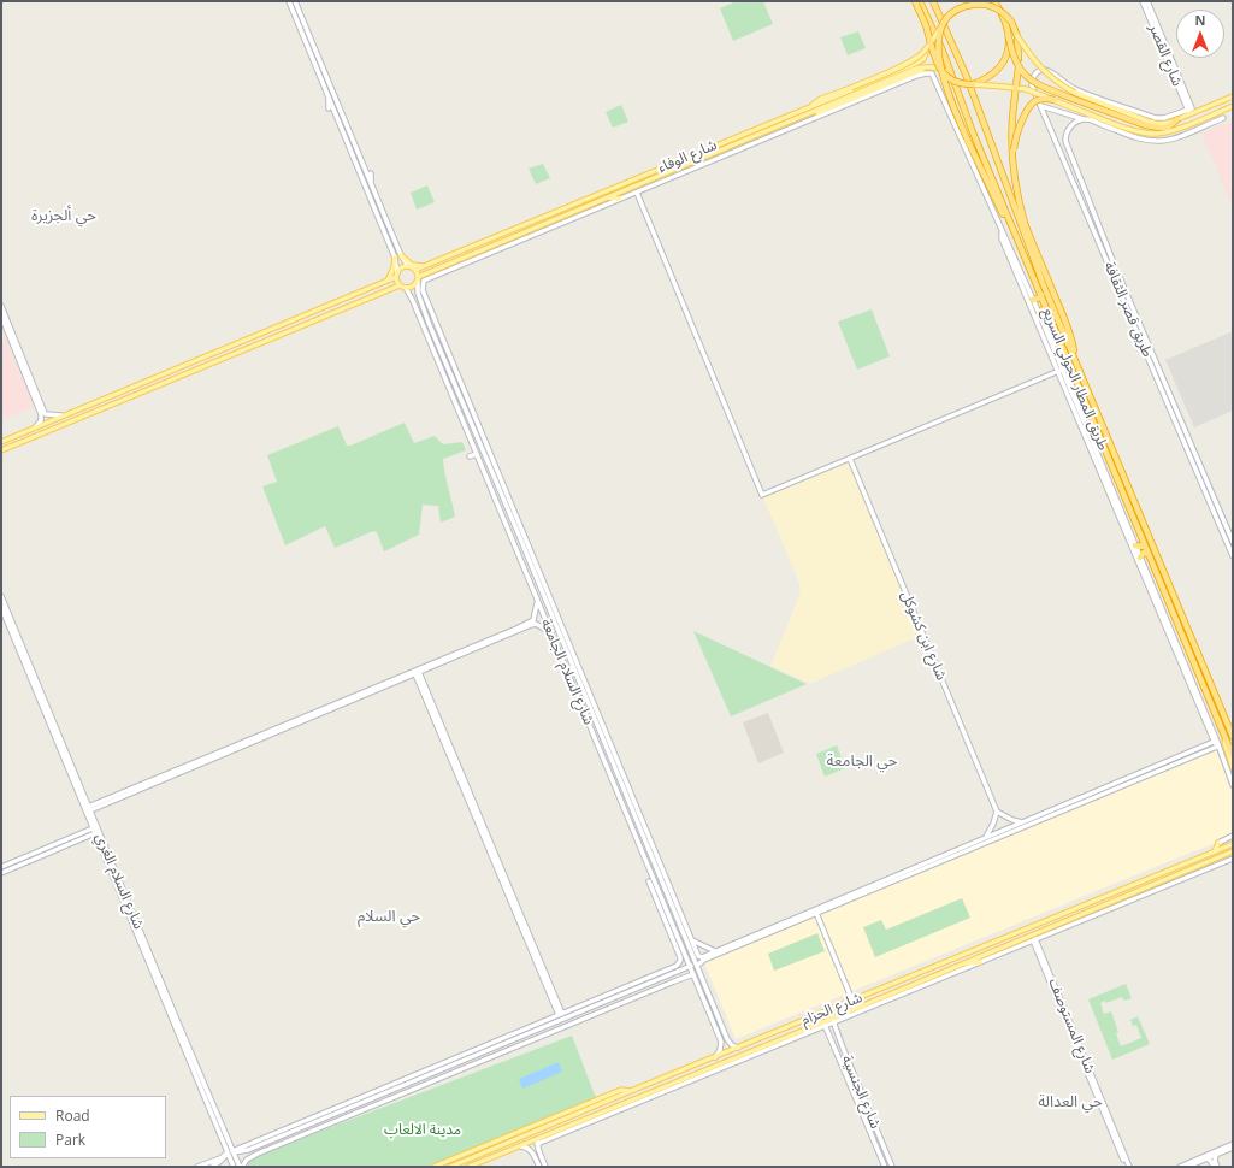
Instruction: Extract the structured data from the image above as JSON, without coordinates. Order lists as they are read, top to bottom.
{
  "streets": {
    "highway": ["طريق المطار الحولي السريع"],
    "main road": ["شارع الوفاء", "شارع الحزام"],
    "street": [
      "شارع القصر",
      "طريق قصر الثقافة",
      "شارع ابن كشوكل",
      "شارع السلام الجامعة",
      "شارع السلام الغري",
      "شارع المستوصف",
      "شارع الجنسية"
    ]
  },
  "crossings": [
    ["شارع القصر", "طريق قصر الثقافة"],
    ["شارع الوفاء", "شارع السلام الجامعة"],
    ["شارع السلام الجامعة", "شارع الحزام"]
  ],
  "districts": [
    "حي ألجزيرة",
    "حي الجامعة",
    "حي السلام",
    "حي العدالة"
  ],
  "parks": ["مدينة الالعاب"],
  "legend": ["Road", "Park"],
  "north": "top"
}
